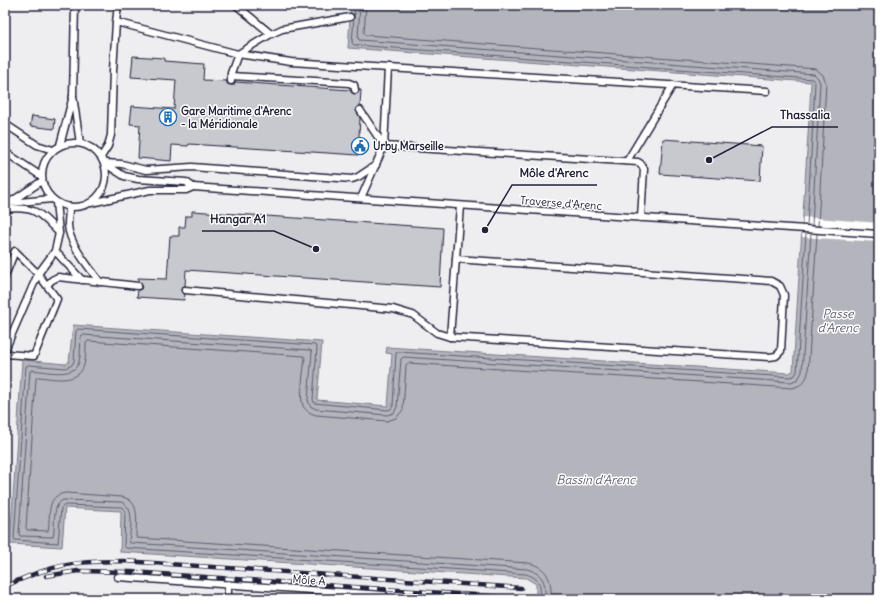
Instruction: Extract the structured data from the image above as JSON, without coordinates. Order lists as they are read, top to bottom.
{
  "streets": {
    "lane": ["Traverse d'Arenc", "Môle A"]
  },
  "water": ["Passe d'Arenc", "Bassin d'Arenc"],
  "places": {
    "building": ["Gare Maritime d'Arenc - la Méridionale"],
    "public building": ["Urby Marseille"],
    "other": ["Thassalia", "Môle d'Arenc", "Hangar A1"]
  }
}
